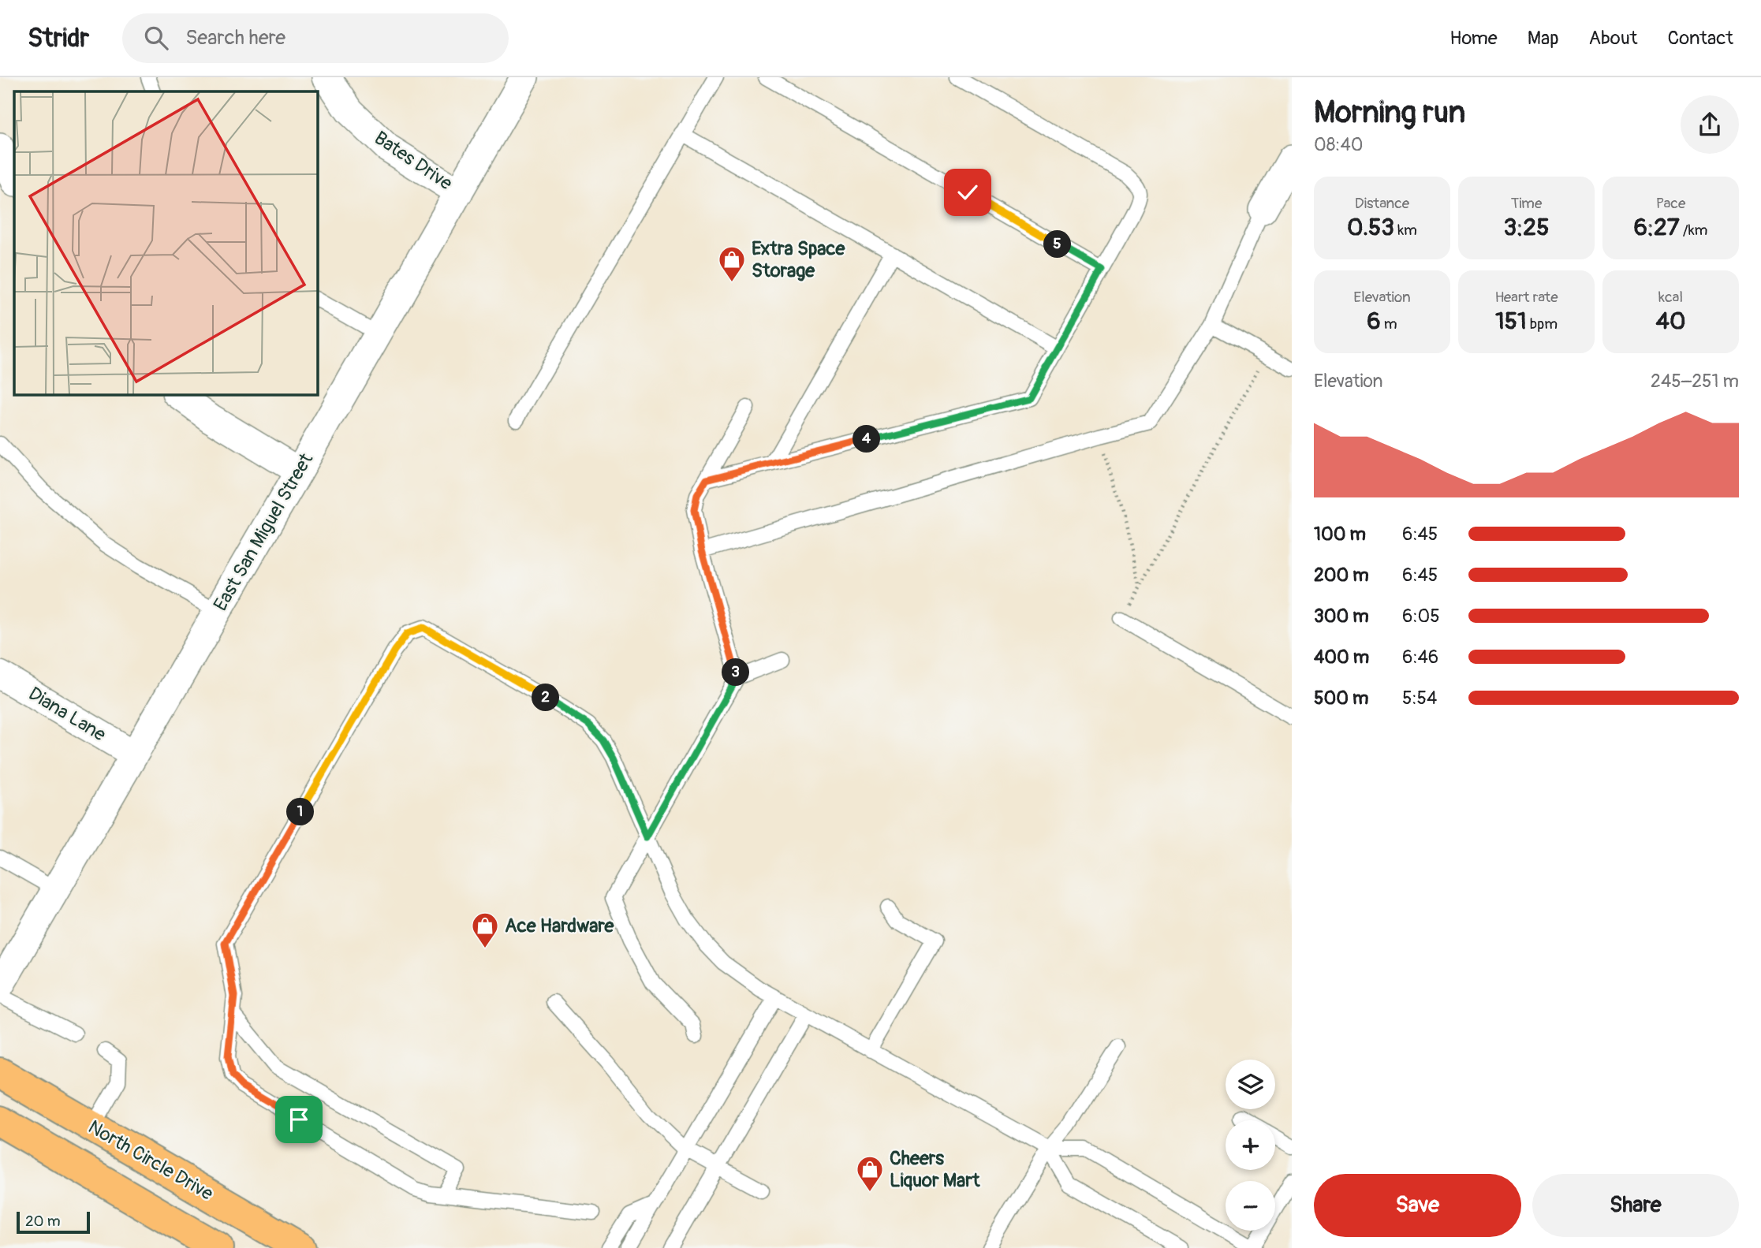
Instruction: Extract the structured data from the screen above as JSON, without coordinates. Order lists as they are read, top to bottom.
{
  "streets": {
    "main road": ["North Circle Drive"],
    "street": ["Bates Drive", "East San Miguel Street", "Diana Lane"]
  },
  "crossings": [
    ["Bates Drive", "East San Miguel Street"],
    ["East San Miguel Street", "Diana Lane"]
  ],
  "places": {
    "shop": ["Extra Space Storage", "Ace Hardware", "Cheers Liquor Mart"]
  },
  "scale_bar": "20 m",
  "page": {
    "header": "Stridr",
    "search": "Search here",
    "nav": [
      "Home",
      "Map",
      "About",
      "Contact"
    ],
    "heading": ["Morning run", "08:40"],
    "stats": [
      ["Distance", "0.53 km"],
      ["Time", "3:25"],
      ["Pace", "6:27 /km"],
      ["Elevation", "6 m"],
      ["Heart rate", "151 bpm"],
      ["kcal", "40"]
    ],
    "pins": [
      "5",
      "4",
      "3",
      "2",
      "1"
    ],
    "chart": ["Elevation", "245–251 m"],
    "list": [
      {
        "name": "100 m",
        "note": "6:45"
      },
      {
        "name": "200 m",
        "note": "6:45"
      },
      {
        "name": "300 m",
        "note": "6:05"
      },
      {
        "name": "400 m",
        "note": "6:46"
      },
      {
        "name": "500 m",
        "note": "5:54"
      }
    ],
    "map_buttons": ["+", "−"],
    "buttons": ["Save", "Share"],
    "scale": "20 m"
  }
}
